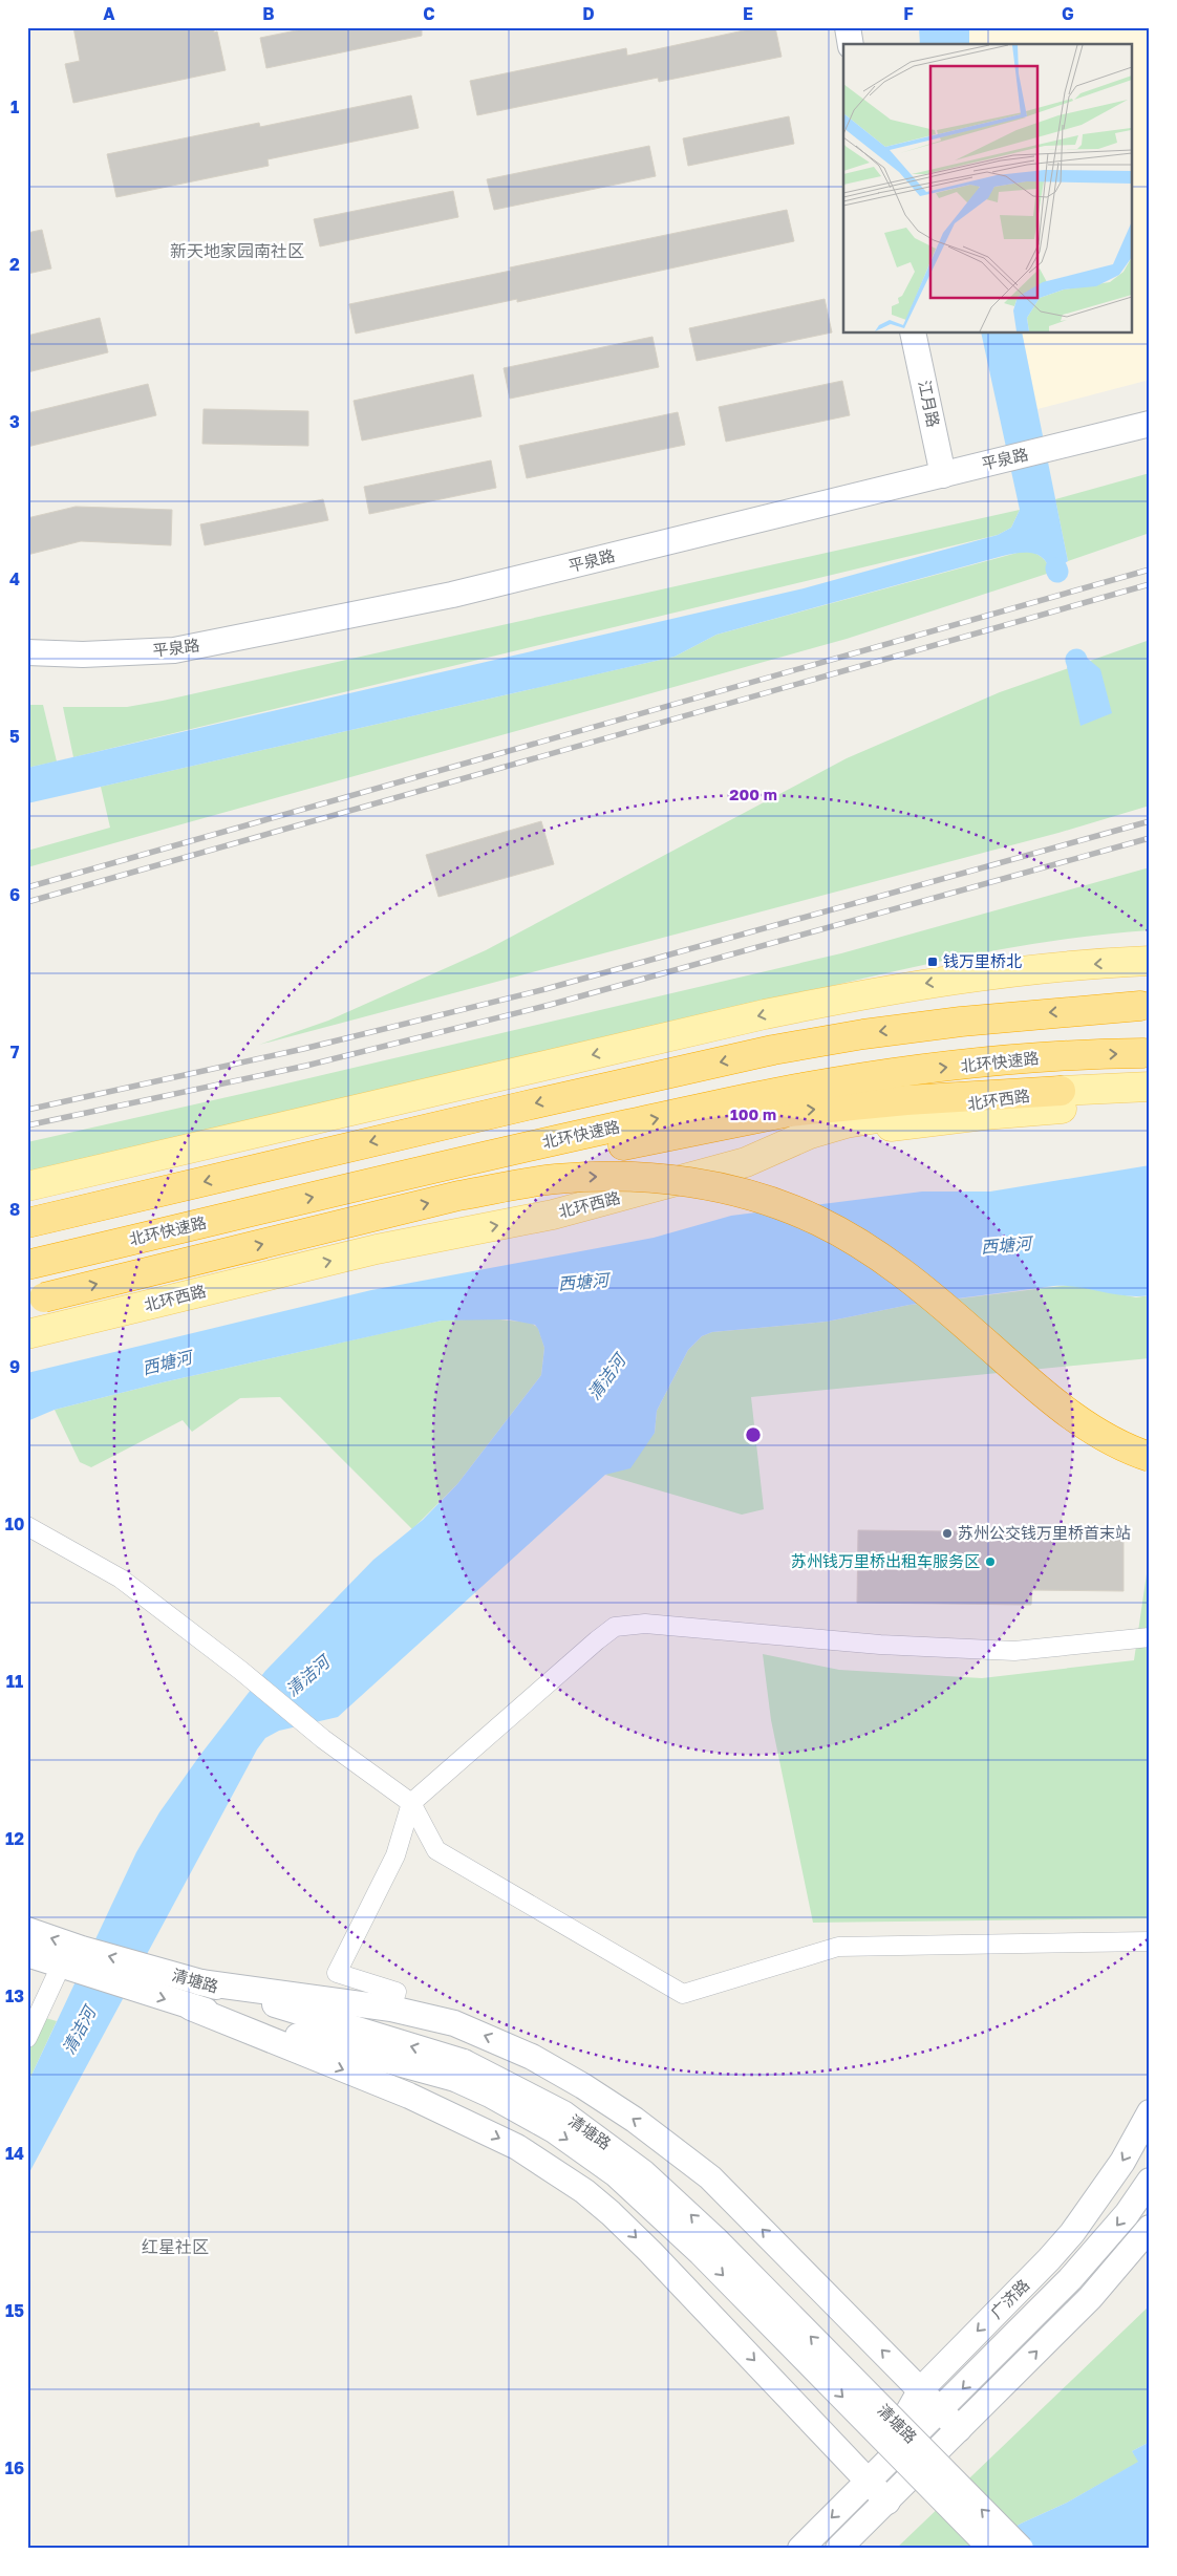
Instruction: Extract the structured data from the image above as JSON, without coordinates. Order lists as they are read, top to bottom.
{
  "streets": {
    "highway": ["北环快速路"],
    "main road": [
      "江月路",
      "平泉路",
      "北环西路",
      "清塘路",
      "广济路"
    ]
  },
  "crossings": [
    ["江月路", "平泉路"]
  ],
  "districts": ["新天地家园南社区", "红星社区"],
  "water": ["西塘河", "清洁河"],
  "places": {
    "transit": ["钱万里桥北"],
    "other": ["苏州公交钱万里桥首末站", "苏州钱万里桥出租车服务区"]
  },
  "grid": {
    "columns": [
      "A",
      "B",
      "C",
      "D",
      "E",
      "F",
      "G"
    ],
    "rows": [
      "1",
      "2",
      "3",
      "4",
      "5",
      "6",
      "7",
      "8",
      "9",
      "10",
      "11",
      "12",
      "13",
      "14",
      "15",
      "16"
    ]
  },
  "rings": ["200 m", "100 m"]
}
